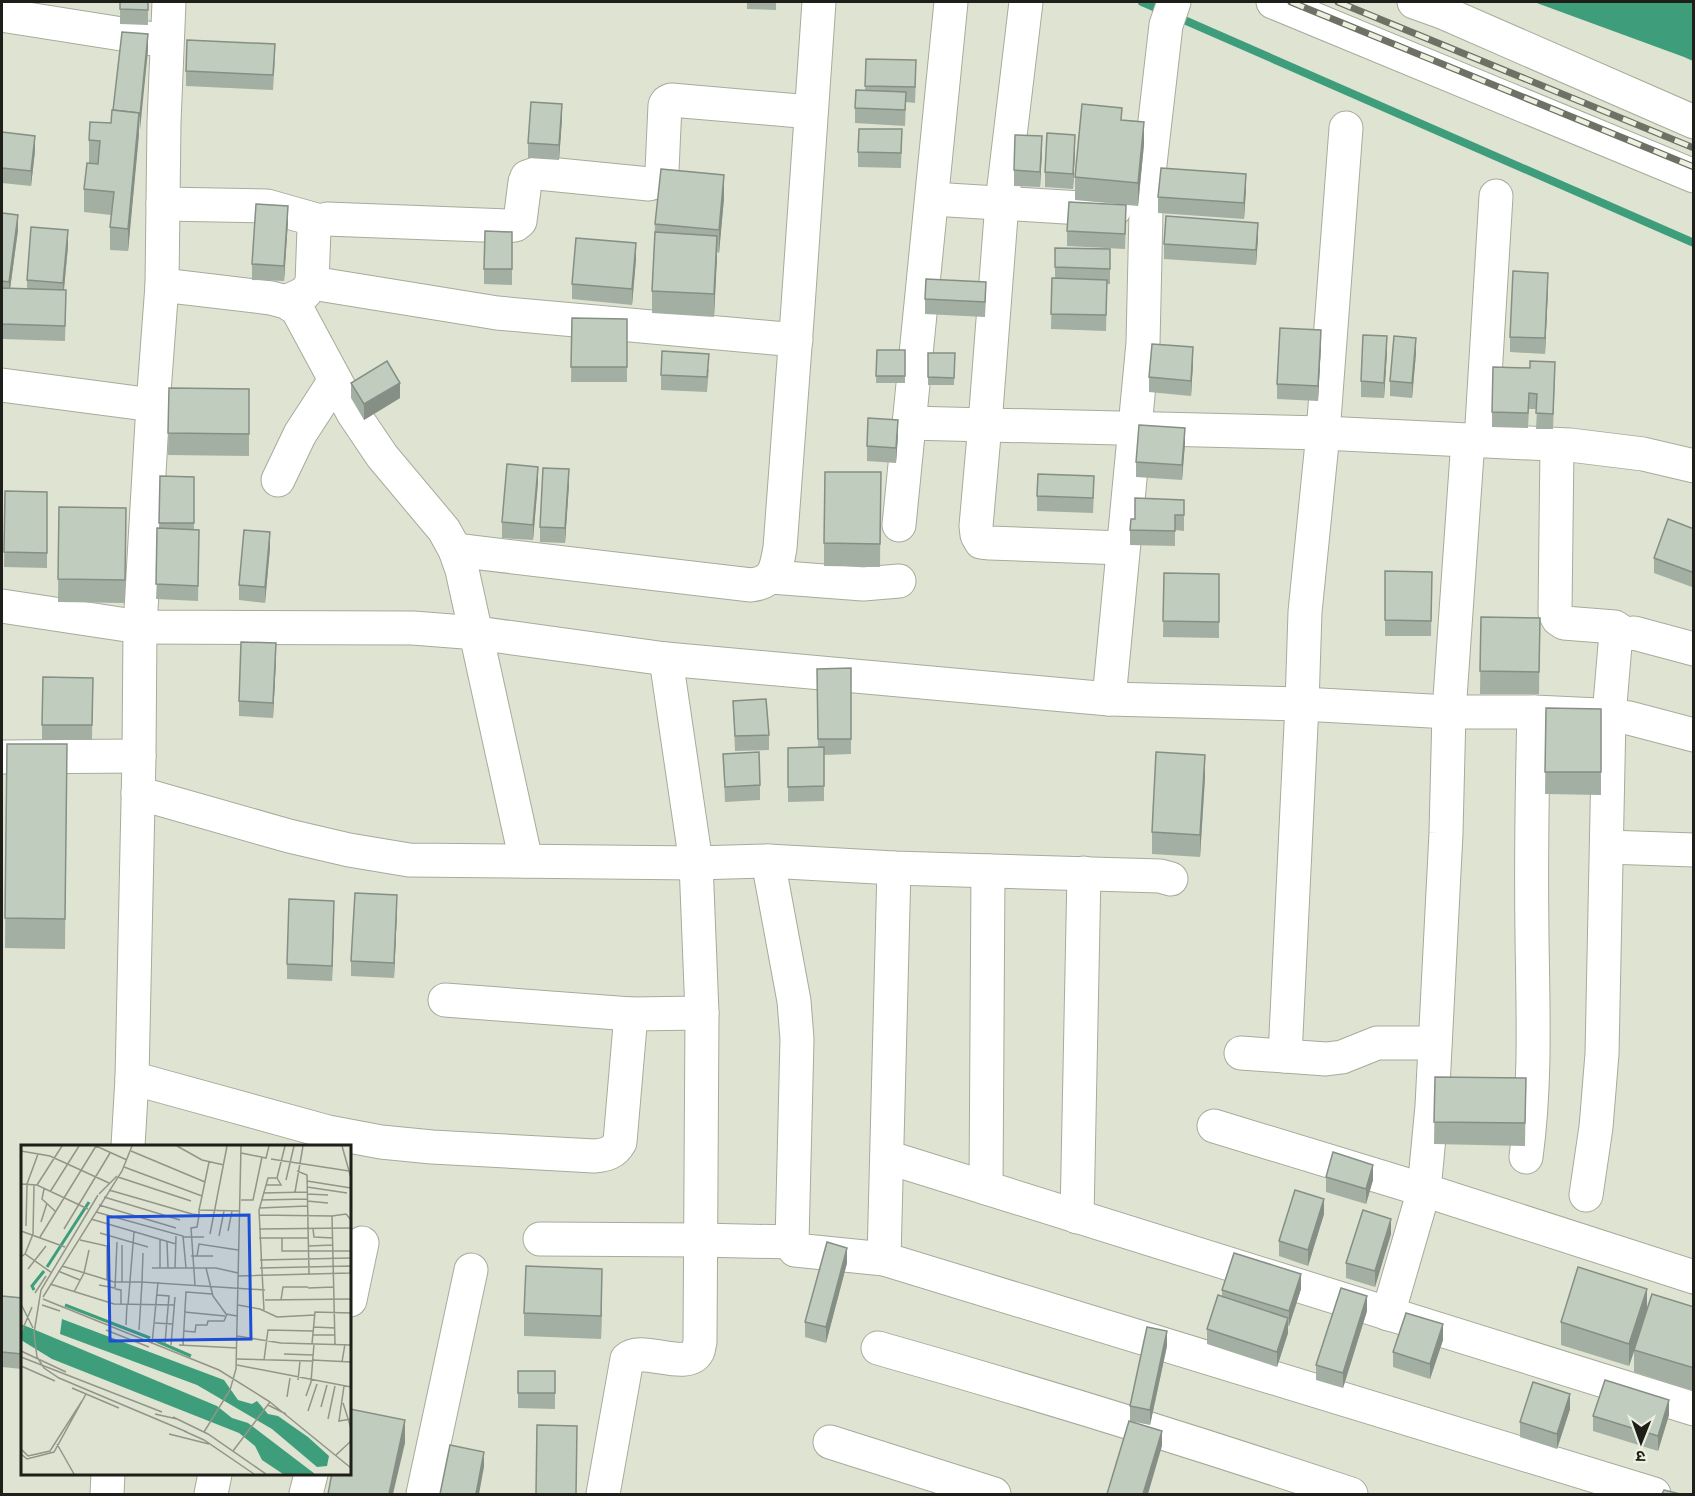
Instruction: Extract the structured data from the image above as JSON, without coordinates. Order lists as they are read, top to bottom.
{
  "north": "bottom"
}
